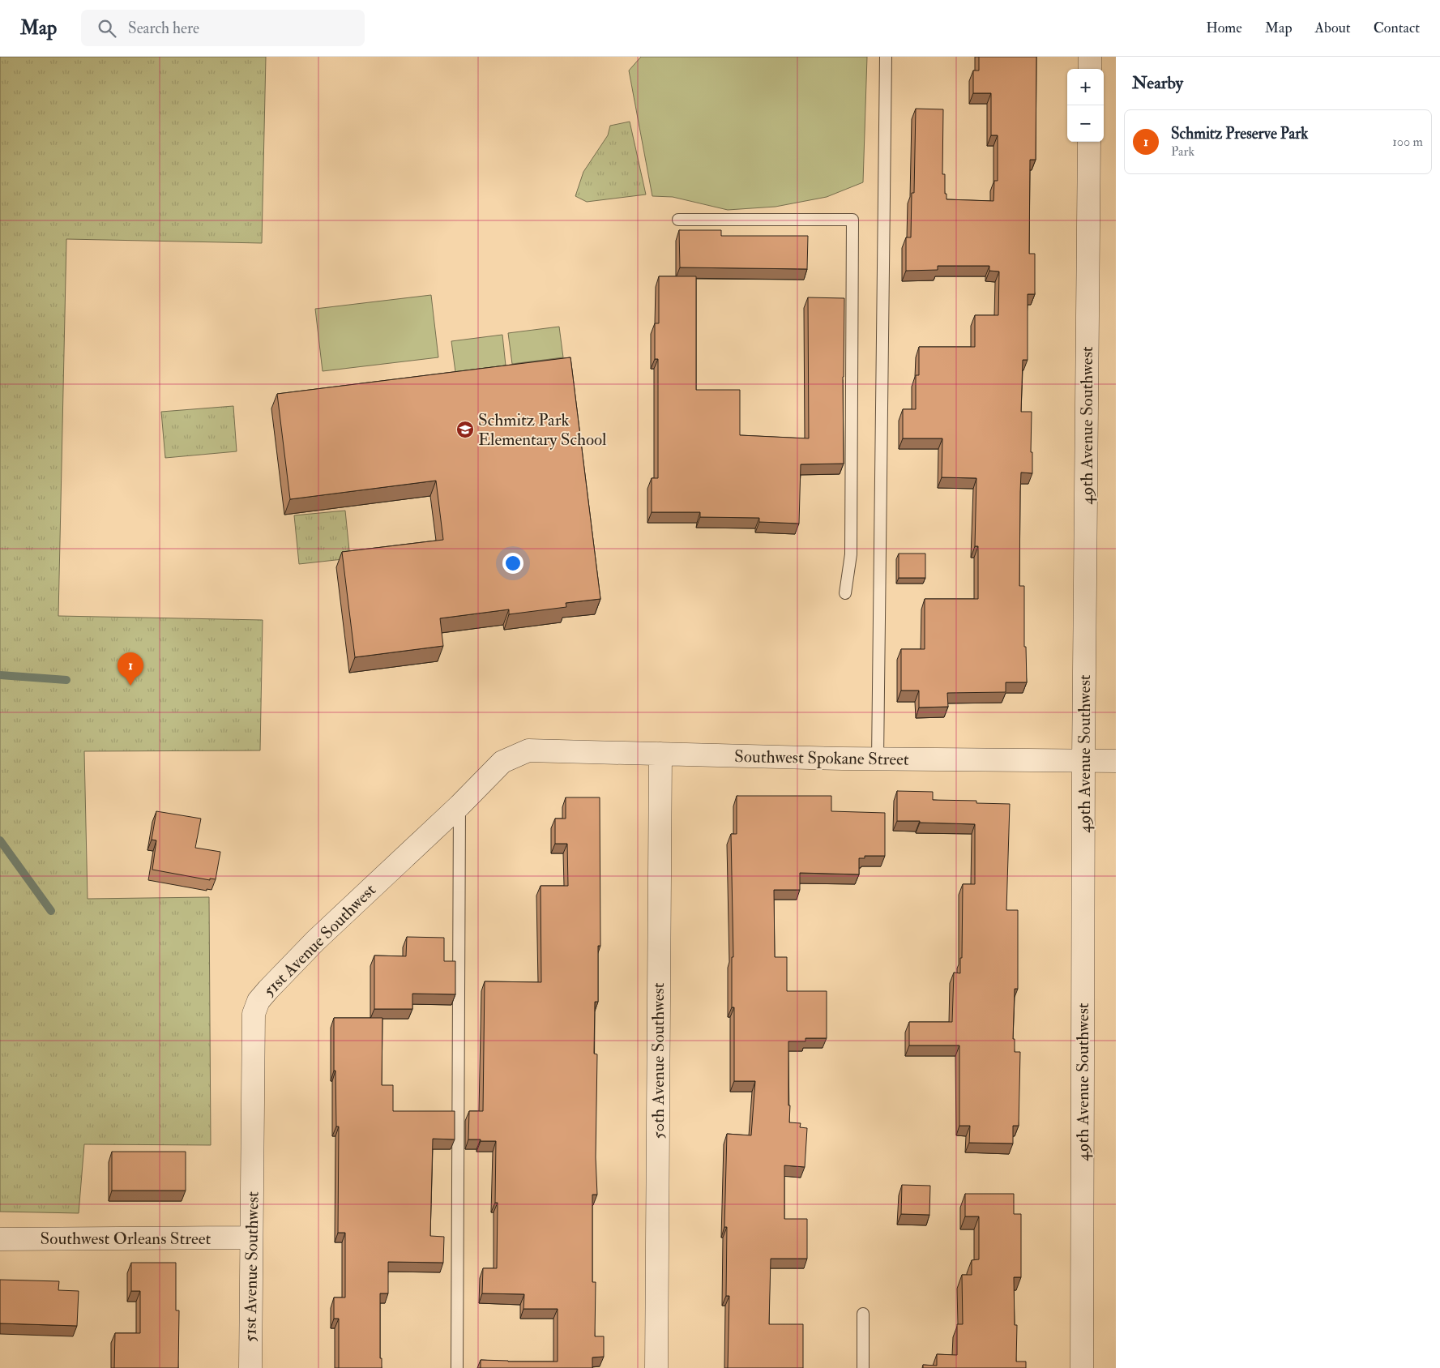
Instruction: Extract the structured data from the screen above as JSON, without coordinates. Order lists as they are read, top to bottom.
{
  "streets": {
    "street": [
      "49th Avenue Southwest",
      "Southwest Spokane Street",
      "51st Avenue Southwest",
      "50th Avenue Southwest",
      "Southwest Orleans Street"
    ]
  },
  "crossings": [
    ["49th Avenue Southwest", "Southwest Spokane Street"],
    ["Southwest Spokane Street", "51st Avenue Southwest"],
    ["Southwest Spokane Street", "50th Avenue Southwest"],
    ["51st Avenue Southwest", "Southwest Orleans Street"]
  ],
  "places": {
    "school or university": ["Schmitz Park Elementary School"]
  },
  "page": {
    "header": "Map",
    "search": "Search here",
    "nav": [
      "Home",
      "Map",
      "About",
      "Contact"
    ],
    "heading": "Nearby",
    "map_buttons": ["+", "−"],
    "list": [
      {
        "mark": "1",
        "name": "Schmitz Preserve Park",
        "note": "Park",
        "value": "100 m"
      }
    ],
    "pins": "1"
  }
}
